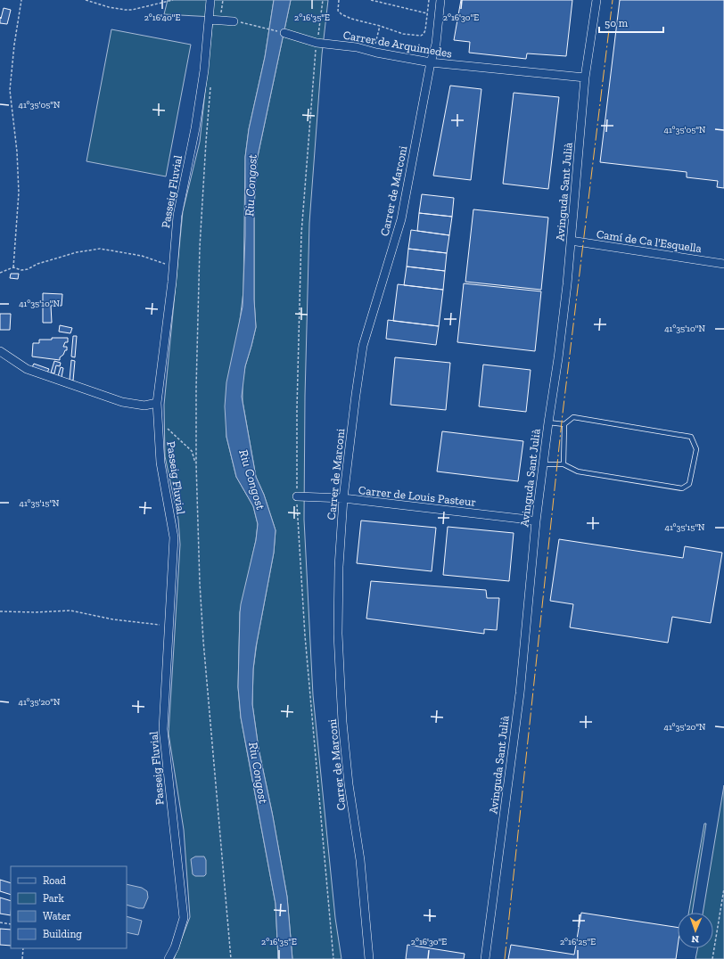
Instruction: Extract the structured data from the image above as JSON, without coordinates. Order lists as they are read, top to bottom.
{
  "streets": {
    "street": [
      "Carrer de Arquimedes",
      "Carrer de Marconi",
      "Passeig Fluvial",
      "Avinguda Sant Julià",
      "Camí de Ca l'Esquella",
      "Carrer de Louis Pasteur"
    ]
  },
  "crossings": [
    ["Carrer de Arquimedes", "Carrer de Marconi"],
    ["Carrer de Arquimedes", "Avinguda Sant Julià"],
    ["Carrer de Marconi", "Carrer de Louis Pasteur"],
    ["Avinguda Sant Julià", "Camí de Ca l'Esquella"],
    ["Avinguda Sant Julià", "Carrer de Louis Pasteur"]
  ],
  "water": ["Riu Congost"],
  "legend": [
    "Road",
    "Park",
    "Water",
    "Building"
  ],
  "scale_bar": "50 m",
  "north": "bottom",
  "coordinates": [
    "2°16'40\"E",
    "2°16'35\"E",
    "2°16'30\"E",
    "41°35'05\"N",
    "41°35'10\"N",
    "41°35'15\"N",
    "41°35'20\"N",
    "2°16'25\"E"
  ]
}
